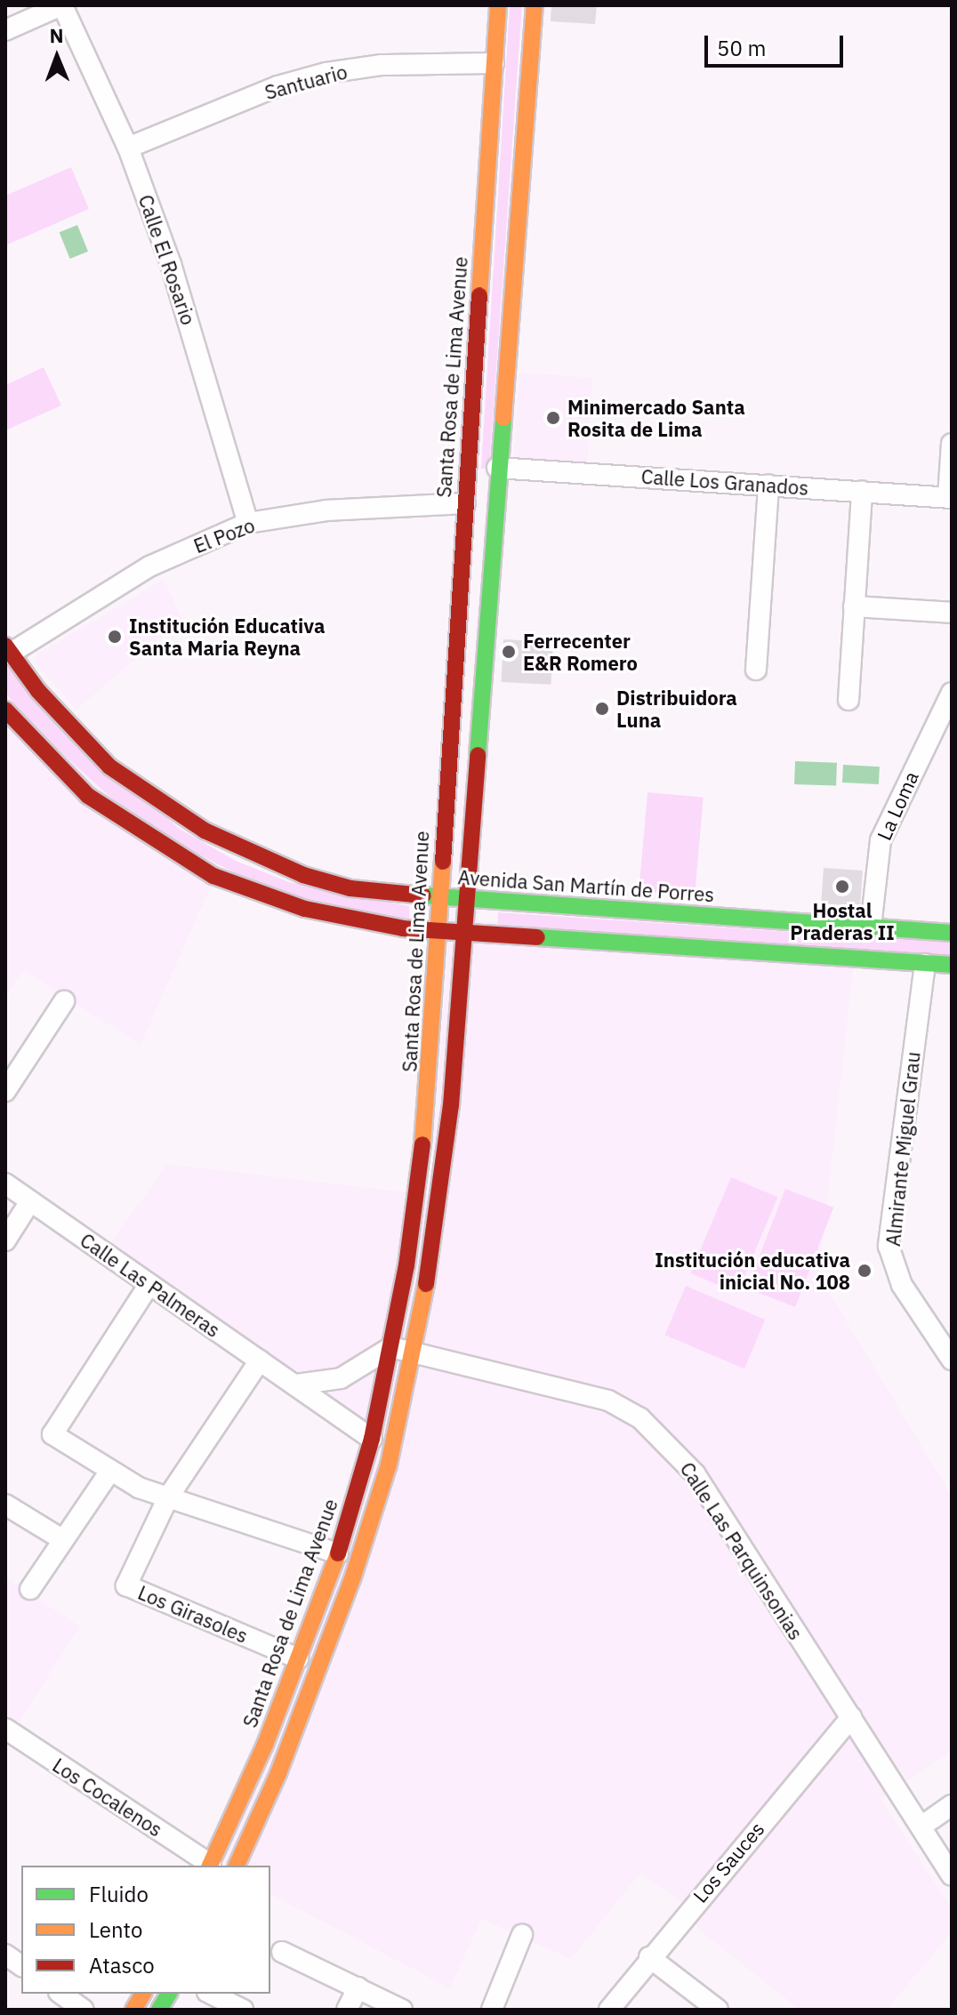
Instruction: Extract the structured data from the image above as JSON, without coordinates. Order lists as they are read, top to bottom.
{
  "streets": {
    "main road": ["Santa Rosa de Lima Avenue", "Avenida San Martín de Porres"],
    "street": [
      "Santuario",
      "Calle El Rosario",
      "Calle Los Granados",
      "El Pozo",
      "La Loma",
      "Almirante Miguel Grau",
      "Calle Las Palmeras",
      "Calle Las Parquinsonias",
      "Los Girasoles",
      "Los Cocalenos",
      "Los Sauces"
    ]
  },
  "crossings": [
    ["Santuario", "Calle El Rosario"],
    ["Santuario", "Santa Rosa de Lima Avenue"],
    ["Calle El Rosario", "El Pozo"],
    ["Santa Rosa de Lima Avenue", "El Pozo"],
    ["Santa Rosa de Lima Avenue", "Avenida San Martín de Porres"],
    ["Santa Rosa de Lima Avenue", "Calle Las Palmeras"],
    ["Santa Rosa de Lima Avenue", "Calle Las Parquinsonias"],
    ["Santa Rosa de Lima Avenue", "Los Girasoles"],
    ["El Pozo", "Avenida San Martín de Porres"],
    ["La Loma", "Avenida San Martín de Porres"],
    ["Calle Las Parquinsonias", "Los Sauces"]
  ],
  "places": [
    "Minimercado Santa Rosita de Lima",
    "Institución Educativa Santa Maria Reyna",
    "Ferrecenter E&R Romero",
    "Distribuidora Luna",
    "Hostal Praderas II",
    "Institución educativa inicial No. 108"
  ],
  "legend": ["Fluido", "Lento", "Atasco"],
  "scale_bar": "50 m",
  "north": "top"
}
